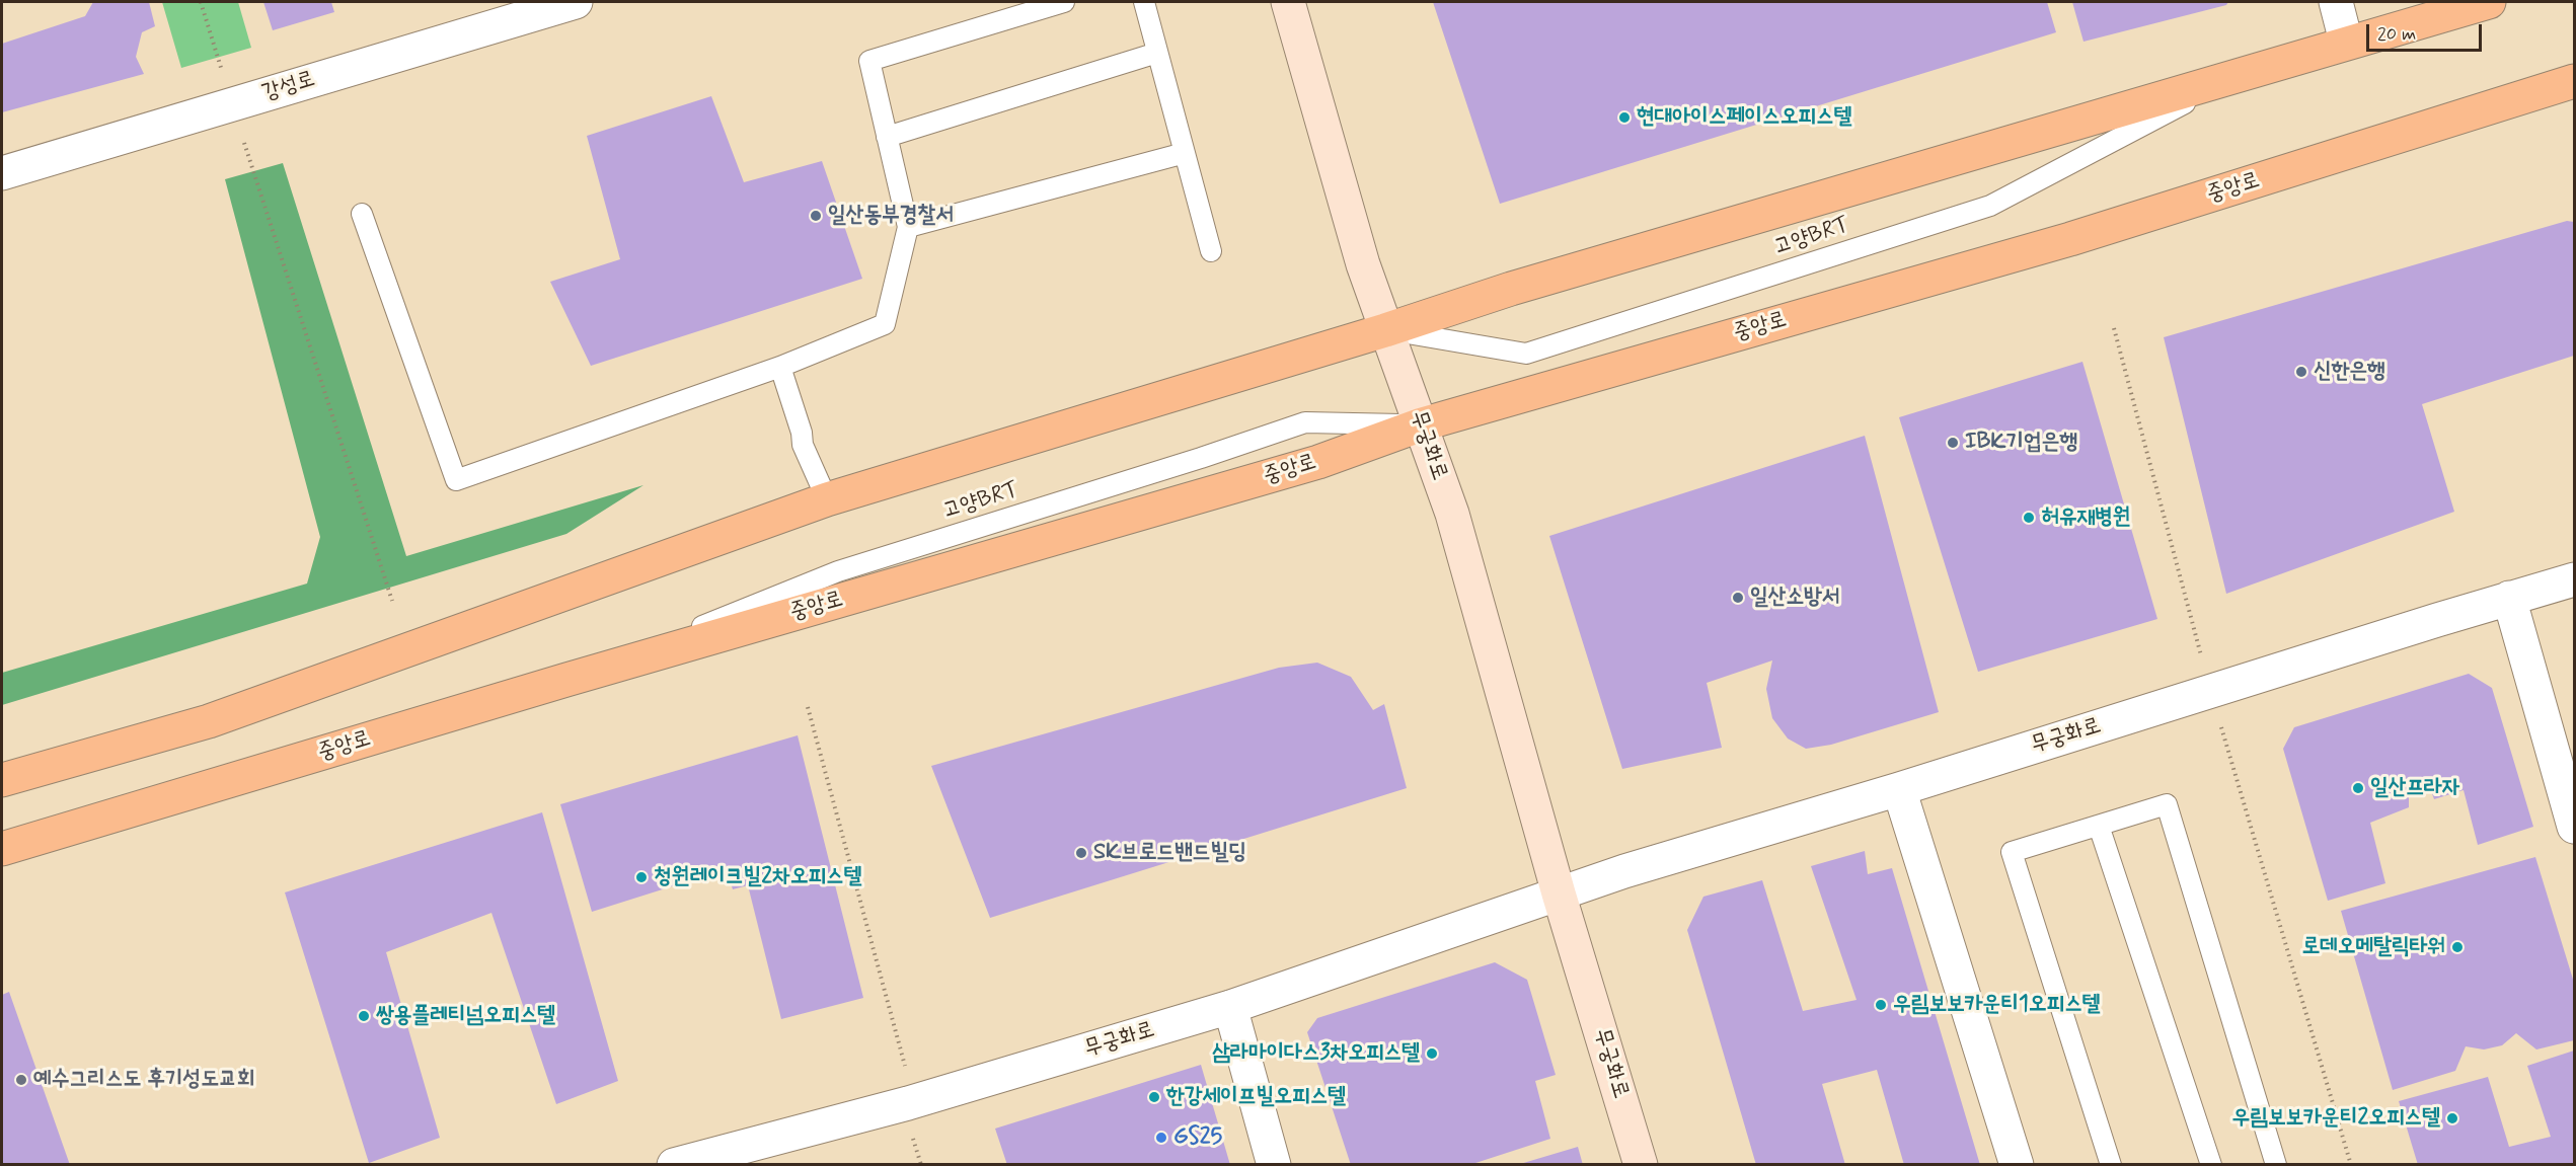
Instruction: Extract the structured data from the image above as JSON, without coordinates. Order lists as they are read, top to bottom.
{
  "streets": {
    "main road": ["중앙로", "무궁화로"],
    "street": ["강성로"],
    "lane": ["고양BRT"]
  },
  "crossings": [
    ["중앙로", "무궁화로"],
    ["고양BRT", "무궁화로"]
  ],
  "places": [
    "현대아이스페이스오피스텔",
    "일산동부경찰서",
    "신한은행",
    "IBK기업은행",
    "허유재병원",
    "일산소방서",
    "일산프라자",
    "SK브로드밴드빌딩",
    "청원레이크빌2차오피스텔",
    "로데오메탈릭타워",
    "우림보보카운티1오피스텔",
    "쌍용플레티넘오피스텔",
    "삼라마이다스3차오피스텔",
    "예수그리스도 후기성도교회",
    "한강세이프빌오피스텔",
    "우림보보카운티2오피스텔",
    "GS25"
  ],
  "scale_bar": "20 m"
}
